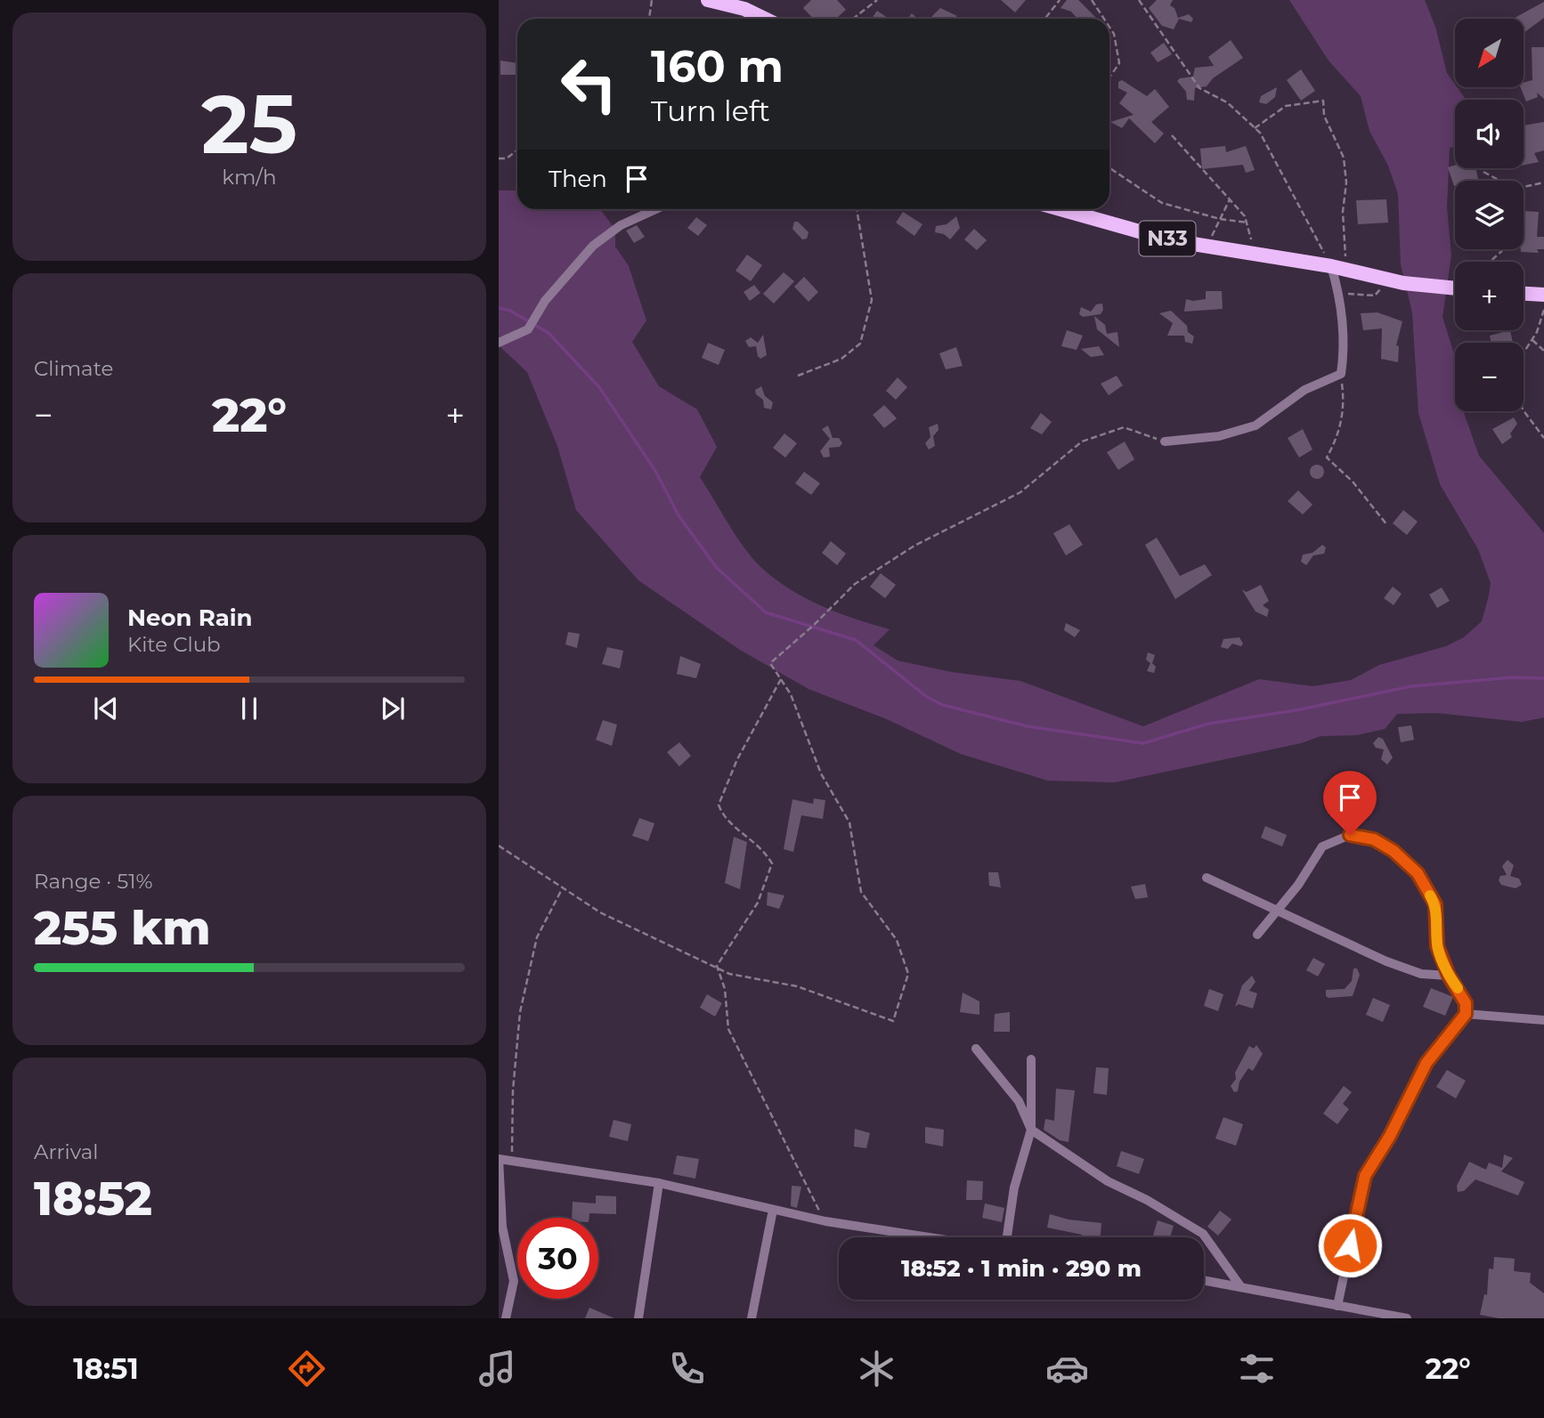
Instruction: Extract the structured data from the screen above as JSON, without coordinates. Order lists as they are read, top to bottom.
{
  "streets": {
    "main road": ["N33"]
  },
  "north": "bottom left",
  "page": {
    "tile": [
      ["25", "km/h"],
      "Climate",
      ["Range · 51%", "255 km"],
      ["Arrival", "18:52"]
    ],
    "map_buttons": ["+", "−"],
    "turn": ["160 m", "Turn left"],
    "then": "Then",
    "heat": ["−", "22°", "+"],
    "song": ["Neon Rain", "Kite Club"],
    "limit": "30",
    "trip": "18:52 · 1 min · 290 m",
    "tabs": ["18:51", "22°"]
  }
}
